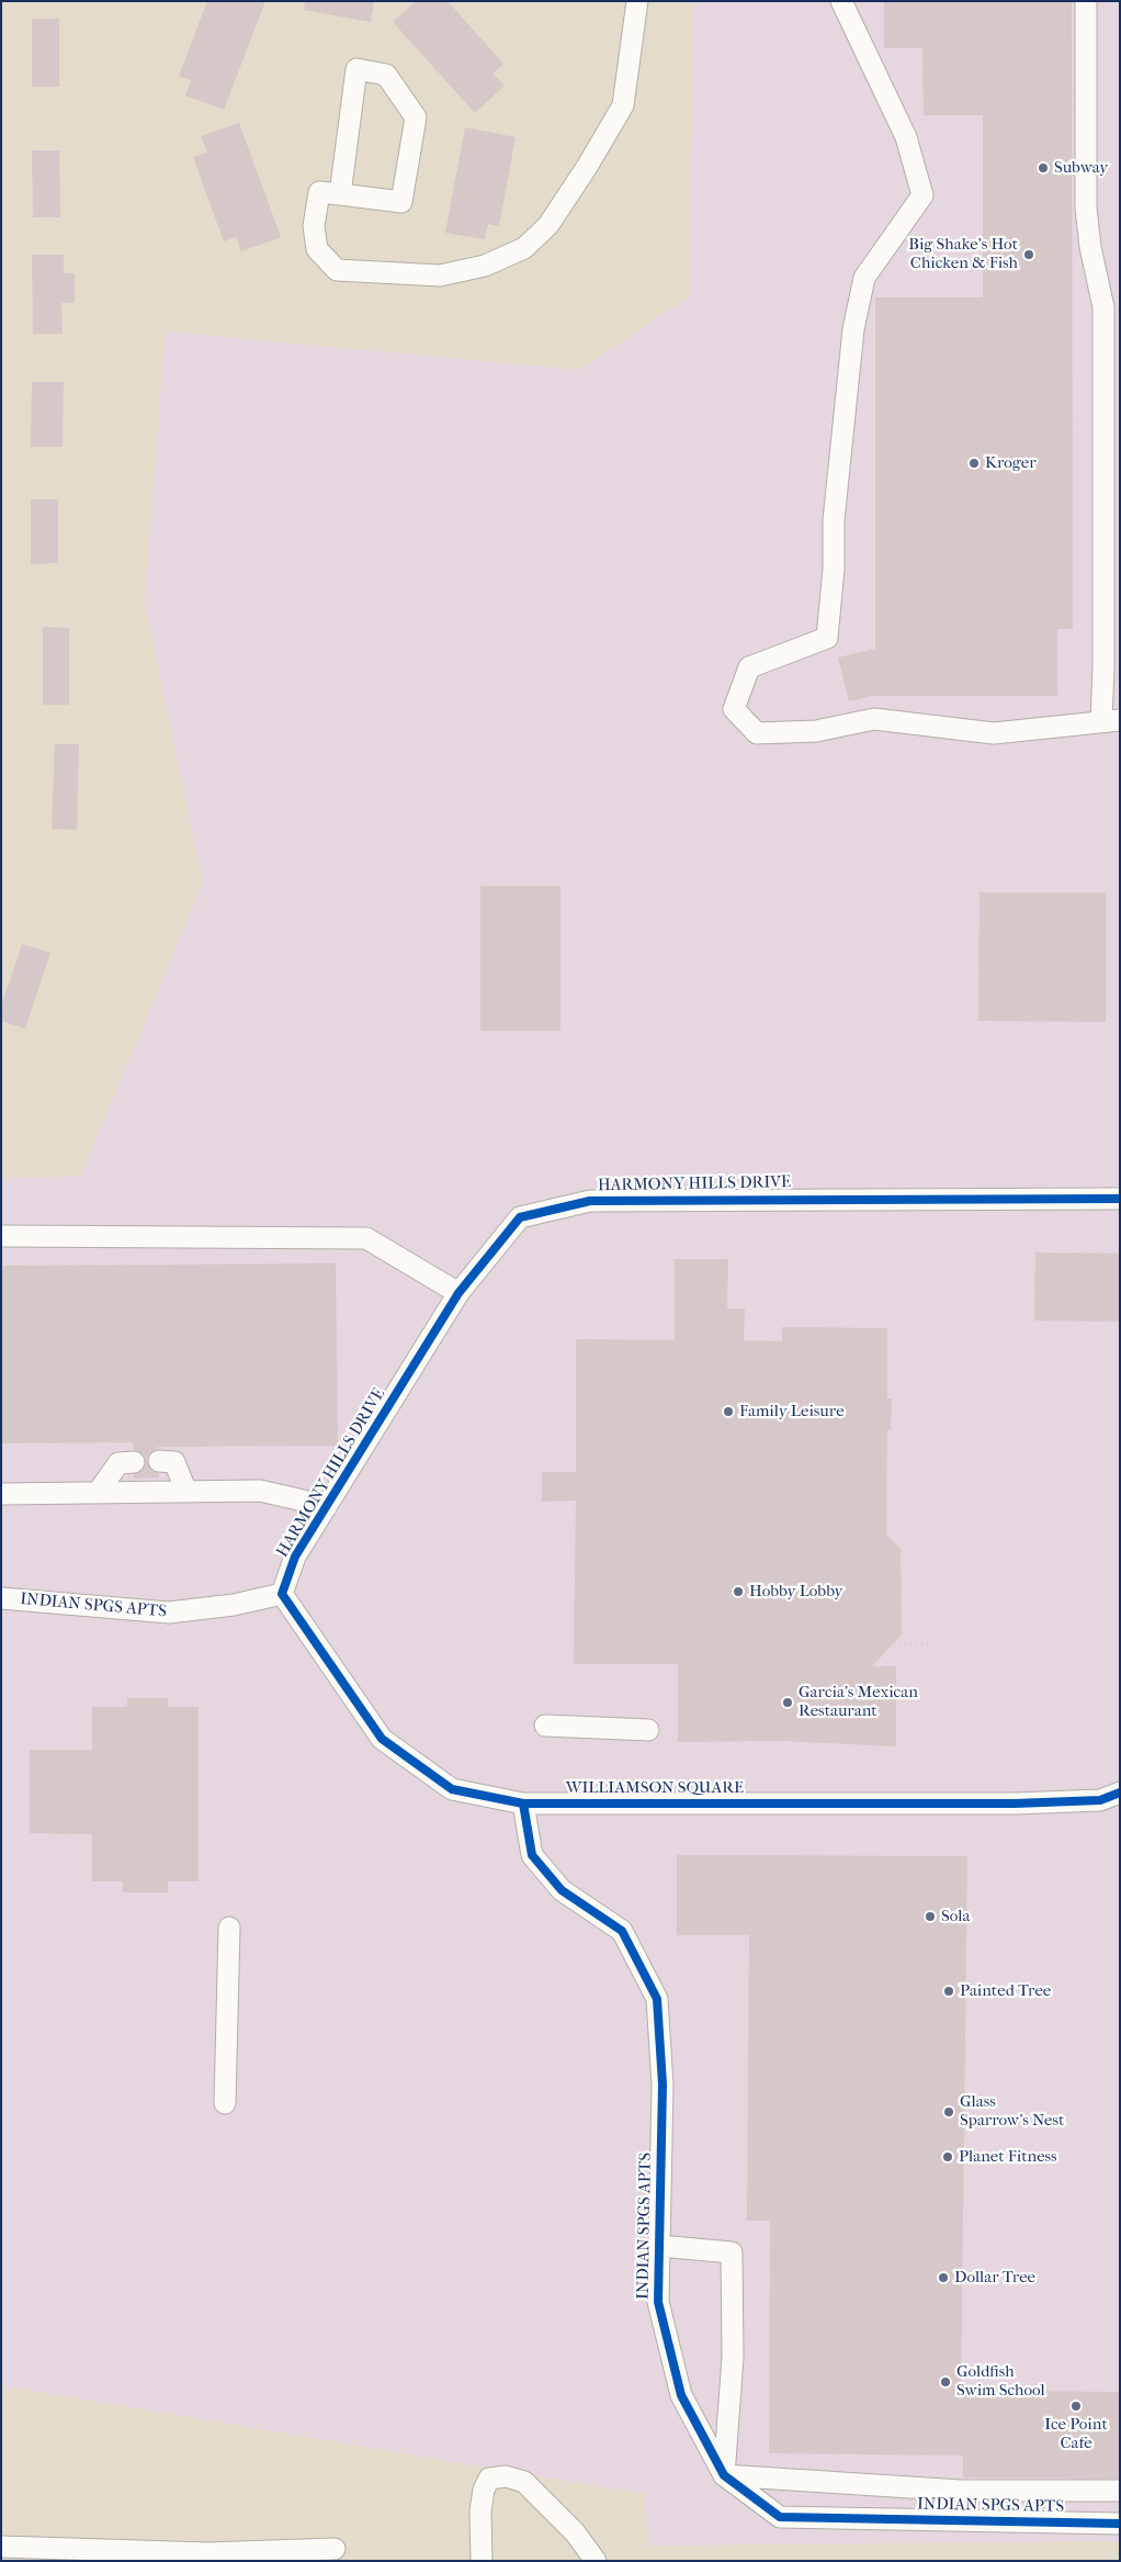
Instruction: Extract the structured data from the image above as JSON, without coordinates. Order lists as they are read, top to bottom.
{
  "streets": {
    "street": ["HARMONY HILLS DRIVE", "INDIAN SPGS APTS", "WILLIAMSON SQUARE"]
  },
  "crossings": [
    ["HARMONY HILLS DRIVE", "INDIAN SPGS APTS"],
    ["HARMONY HILLS DRIVE", "WILLIAMSON SQUARE"],
    ["INDIAN SPGS APTS", "WILLIAMSON SQUARE"]
  ],
  "places": [
    "Subway",
    "Big Shake's Hot Chicken & Fish",
    "Kroger",
    "Family Leisure",
    "Hobby Lobby",
    "Garcia's Mexican Restaurant",
    "Sola",
    "Painted Tree",
    "Glass Sparrow's Nest",
    "Planet Fitness",
    "Dollar Tree",
    "Goldfish Swim School",
    "Ice Point Cafe"
  ]
}
